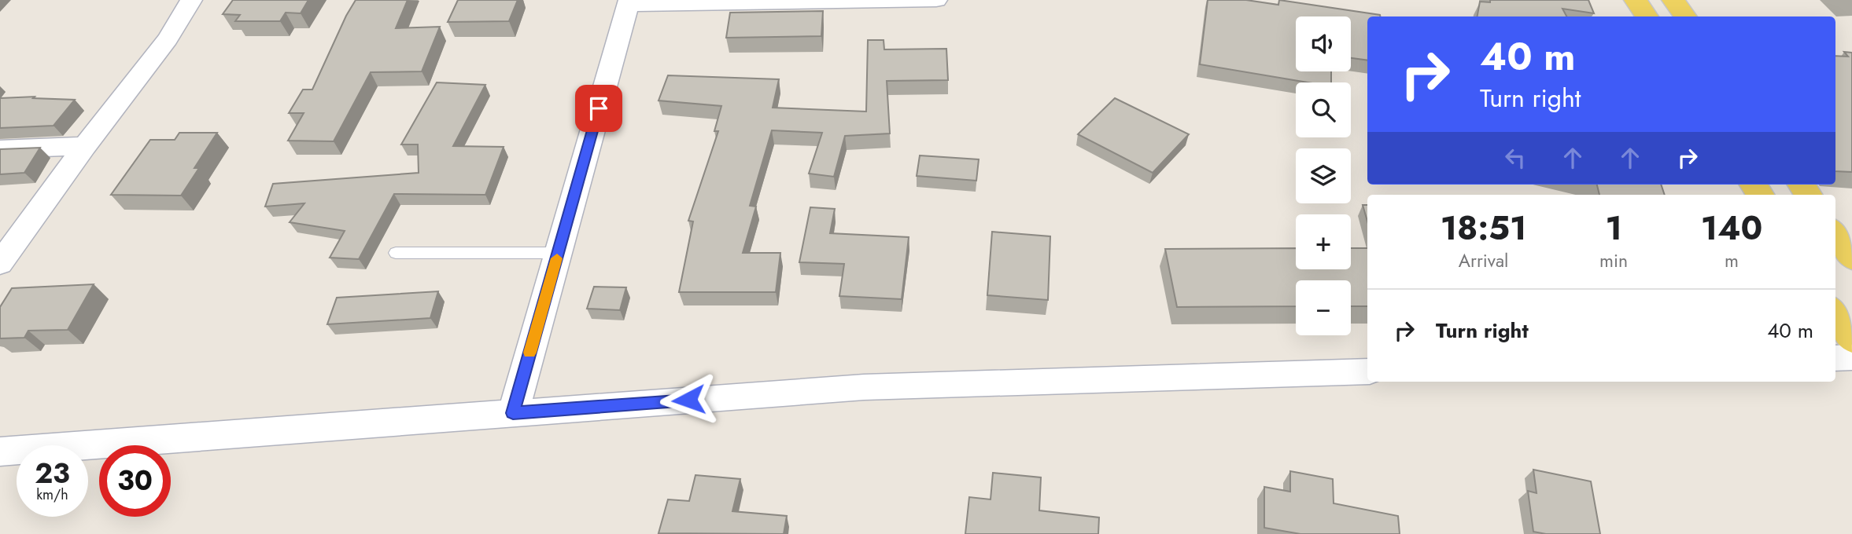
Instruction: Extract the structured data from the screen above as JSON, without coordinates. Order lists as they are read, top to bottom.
{
  "page": {
    "map_buttons": ["+", "−"],
    "turn": ["40 m", "Turn right"],
    "eta": [
      "18:51",
      "Arrival",
      "1",
      "min",
      "140",
      "m"
    ],
    "list": [
      {
        "name": "Turn right",
        "value": "40 m"
      }
    ],
    "speed": "23 km/h",
    "limit": "30"
  }
}
